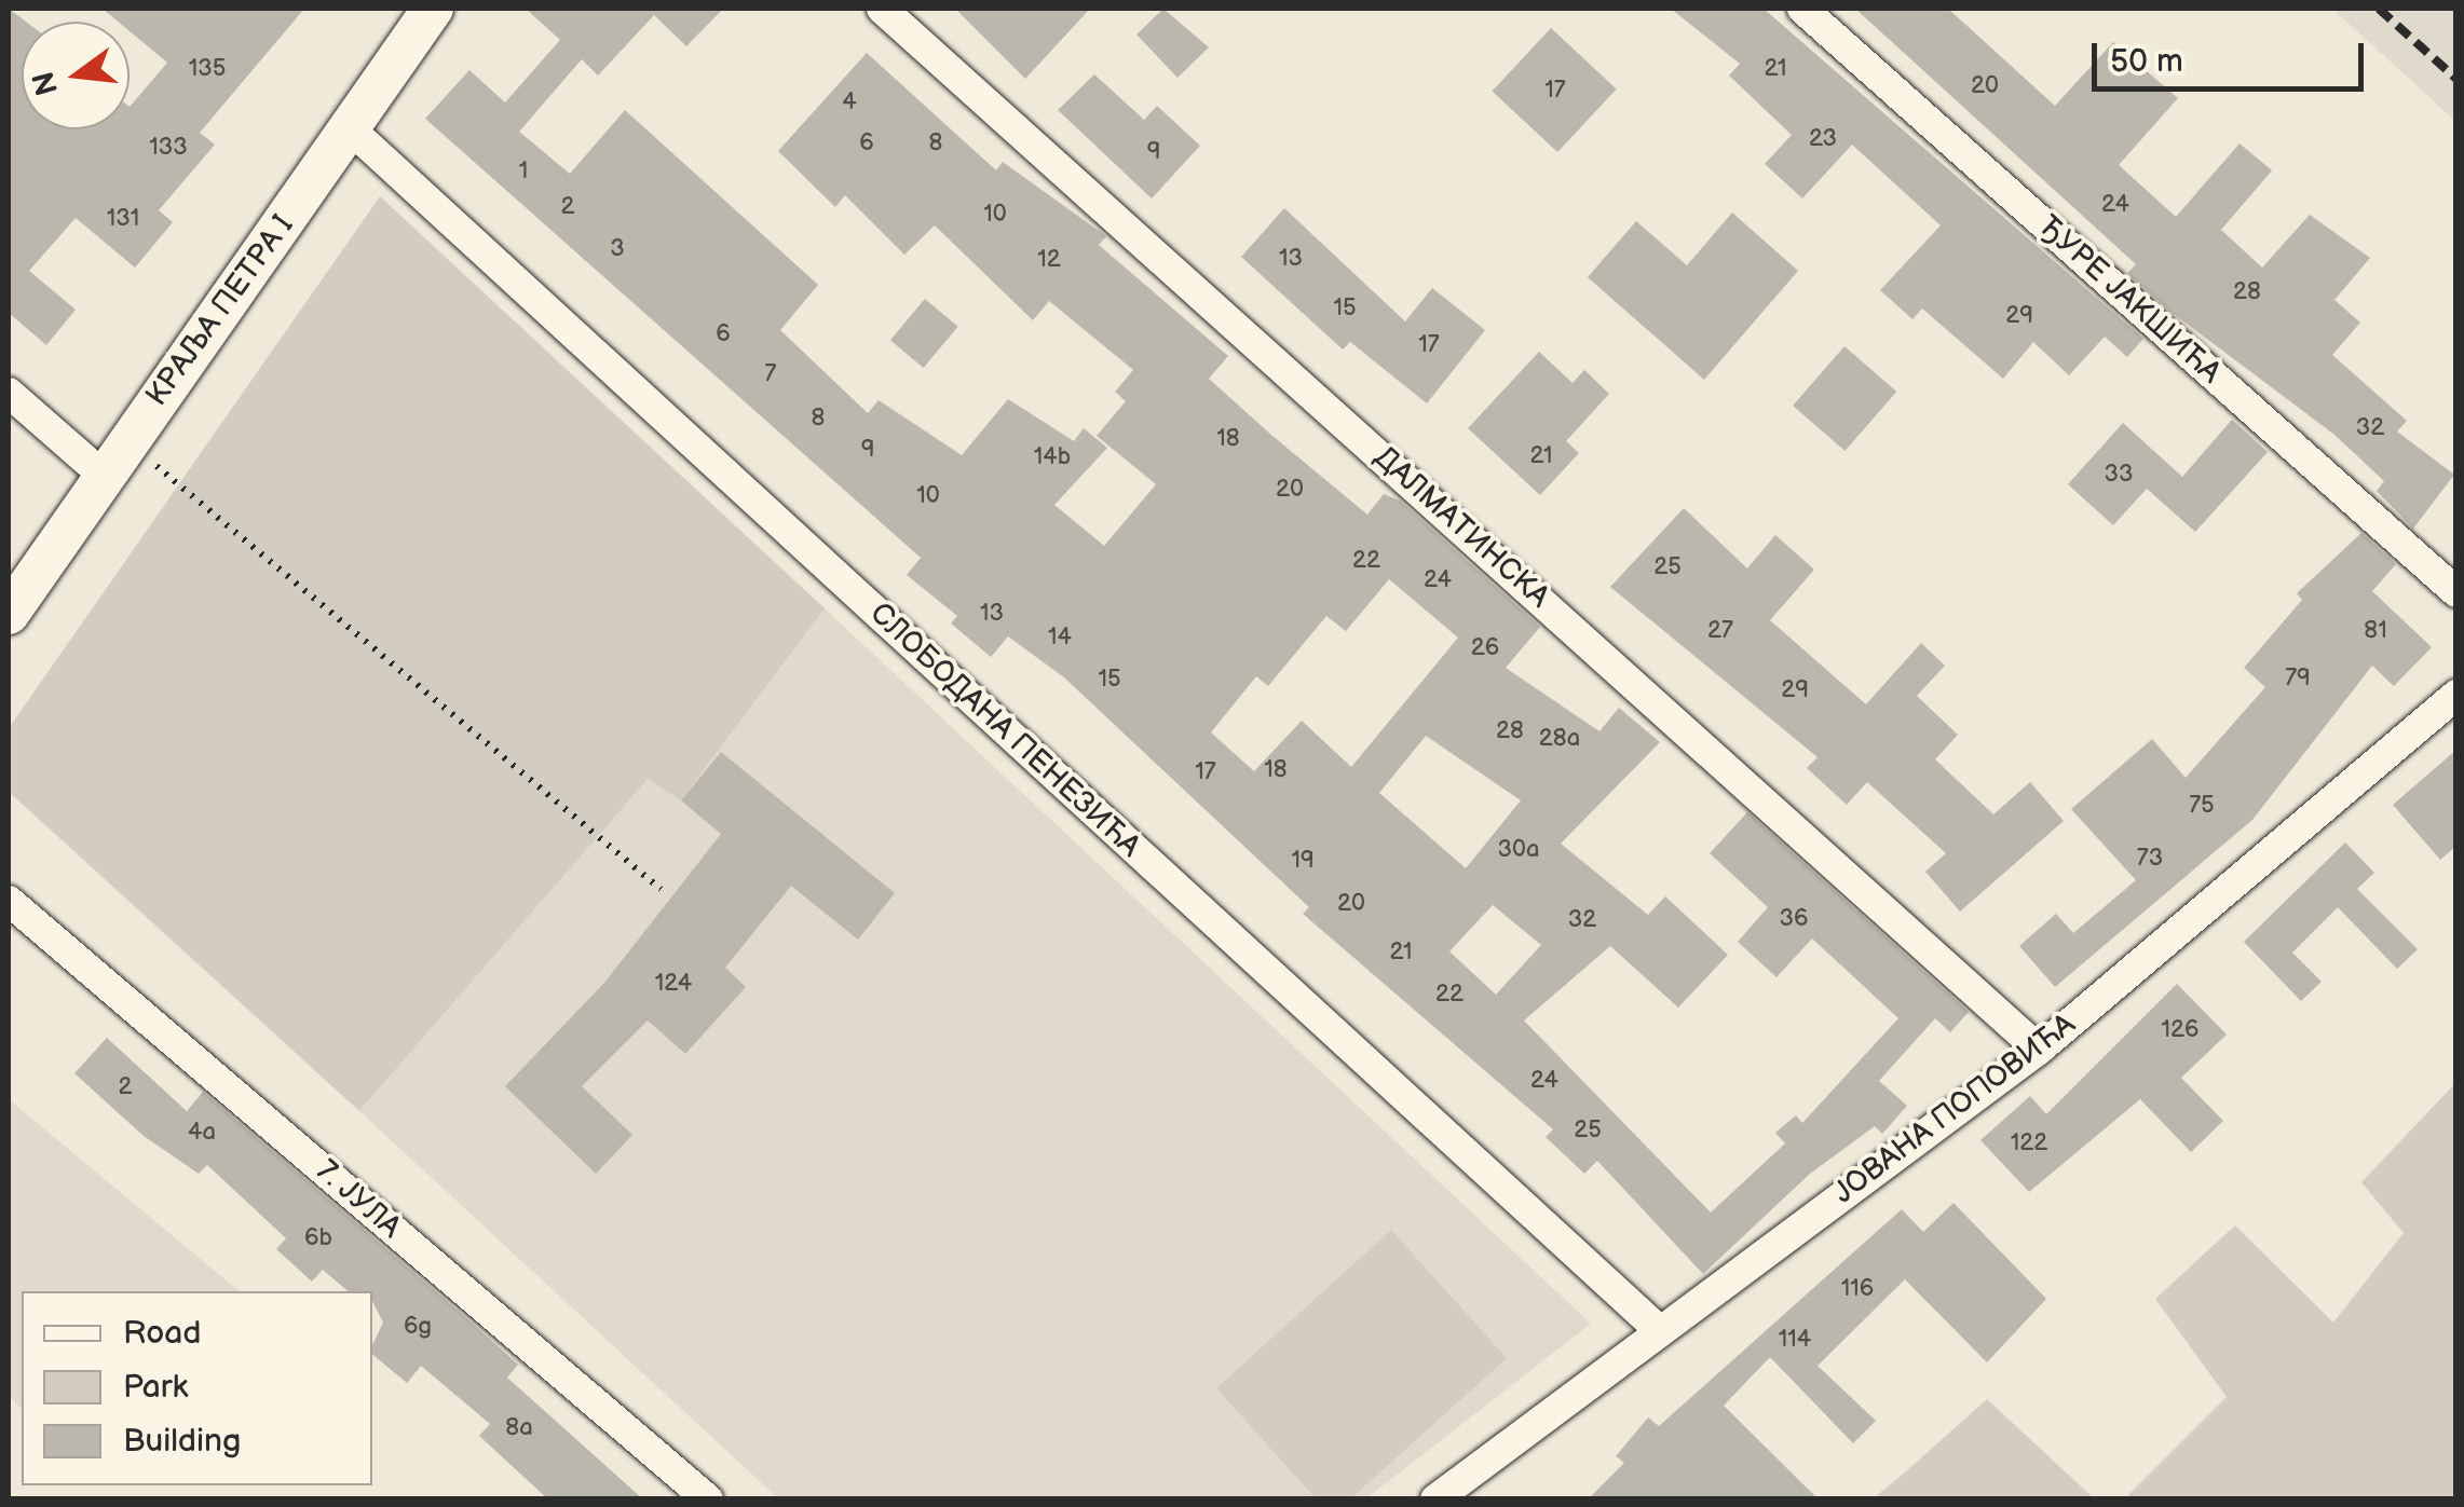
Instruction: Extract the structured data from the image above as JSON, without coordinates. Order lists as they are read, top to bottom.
{
  "streets": {
    "main road": ["КРАЉА ПЕТРА I"],
    "street": [
      "ЂУРЕ ЈАКШИЋА",
      "ДАЛМАТИНСКА",
      "СЛОБОДАНА ПЕНЕЗИЋА",
      "ЈОВАНА ПОПОВИЋА",
      "7. ЈУЛА"
    ]
  },
  "crossings": [
    ["КРАЉА ПЕТРА I", "СЛОБОДАНА ПЕНЕЗИЋА"],
    ["ДАЛМАТИНСКА", "ЈОВАНА ПОПОВИЋА"],
    ["СЛОБОДАНА ПЕНЕЗИЋА", "ЈОВАНА ПОПОВИЋА"]
  ],
  "house_numbers": [
    "135",
    "21",
    "20",
    "17",
    "4",
    "23",
    "6",
    "8",
    "133",
    "9",
    "1",
    "24",
    "2",
    "10",
    "131",
    "3",
    "13",
    "12",
    "28",
    "15",
    "29",
    "6",
    "17",
    "7",
    "8",
    "32",
    "18",
    "9",
    "21",
    "14b",
    "33",
    "20",
    "10",
    "22",
    "25",
    "24",
    "13",
    "27",
    "81",
    "14",
    "26",
    "79",
    "15",
    "29",
    "28",
    "28a",
    "18",
    "17",
    "75",
    "30a",
    "73",
    "19",
    "20",
    "36",
    "32",
    "21",
    "124",
    "22",
    "126",
    "24",
    "2",
    "25",
    "4a",
    "122",
    "6b",
    "116",
    "6g",
    "114",
    "8a"
  ],
  "legend": ["Road", "Park", "Building"],
  "scale_bar": "50 m",
  "north": "left"
}
